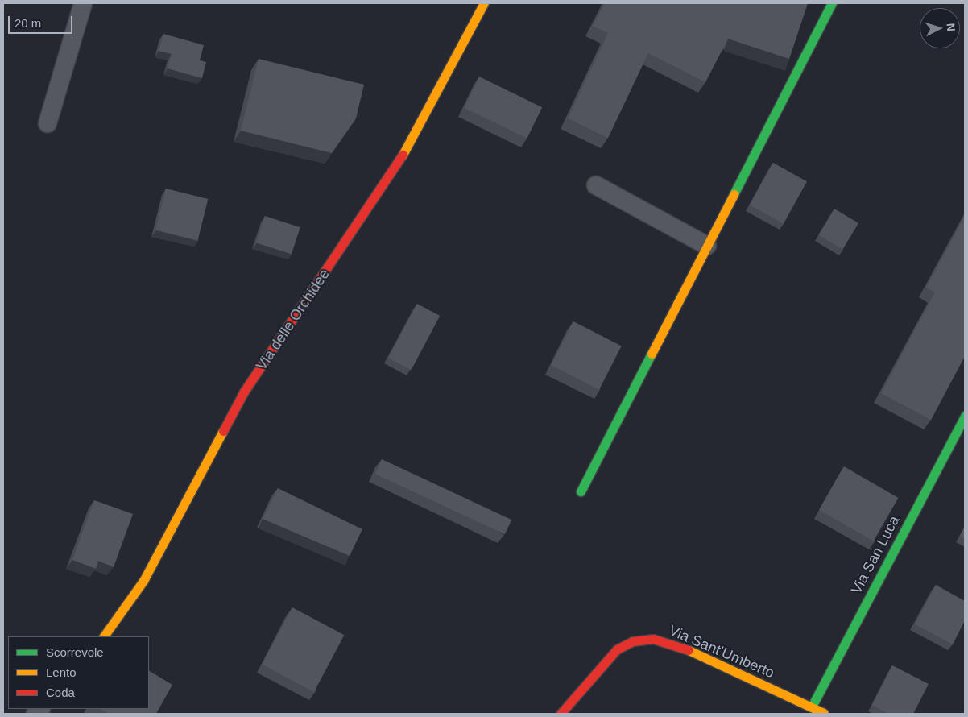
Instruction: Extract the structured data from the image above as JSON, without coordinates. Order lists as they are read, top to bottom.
{
  "streets": {
    "street": ["Via delle Orchidee", "Via San Luca", "Via Sant'Umberto"]
  },
  "crossings": [
    ["Via San Luca", "Via Sant'Umberto"]
  ],
  "legend": ["Scorrevole", "Lento", "Coda"],
  "scale_bar": "20 m",
  "north": "right"
}
